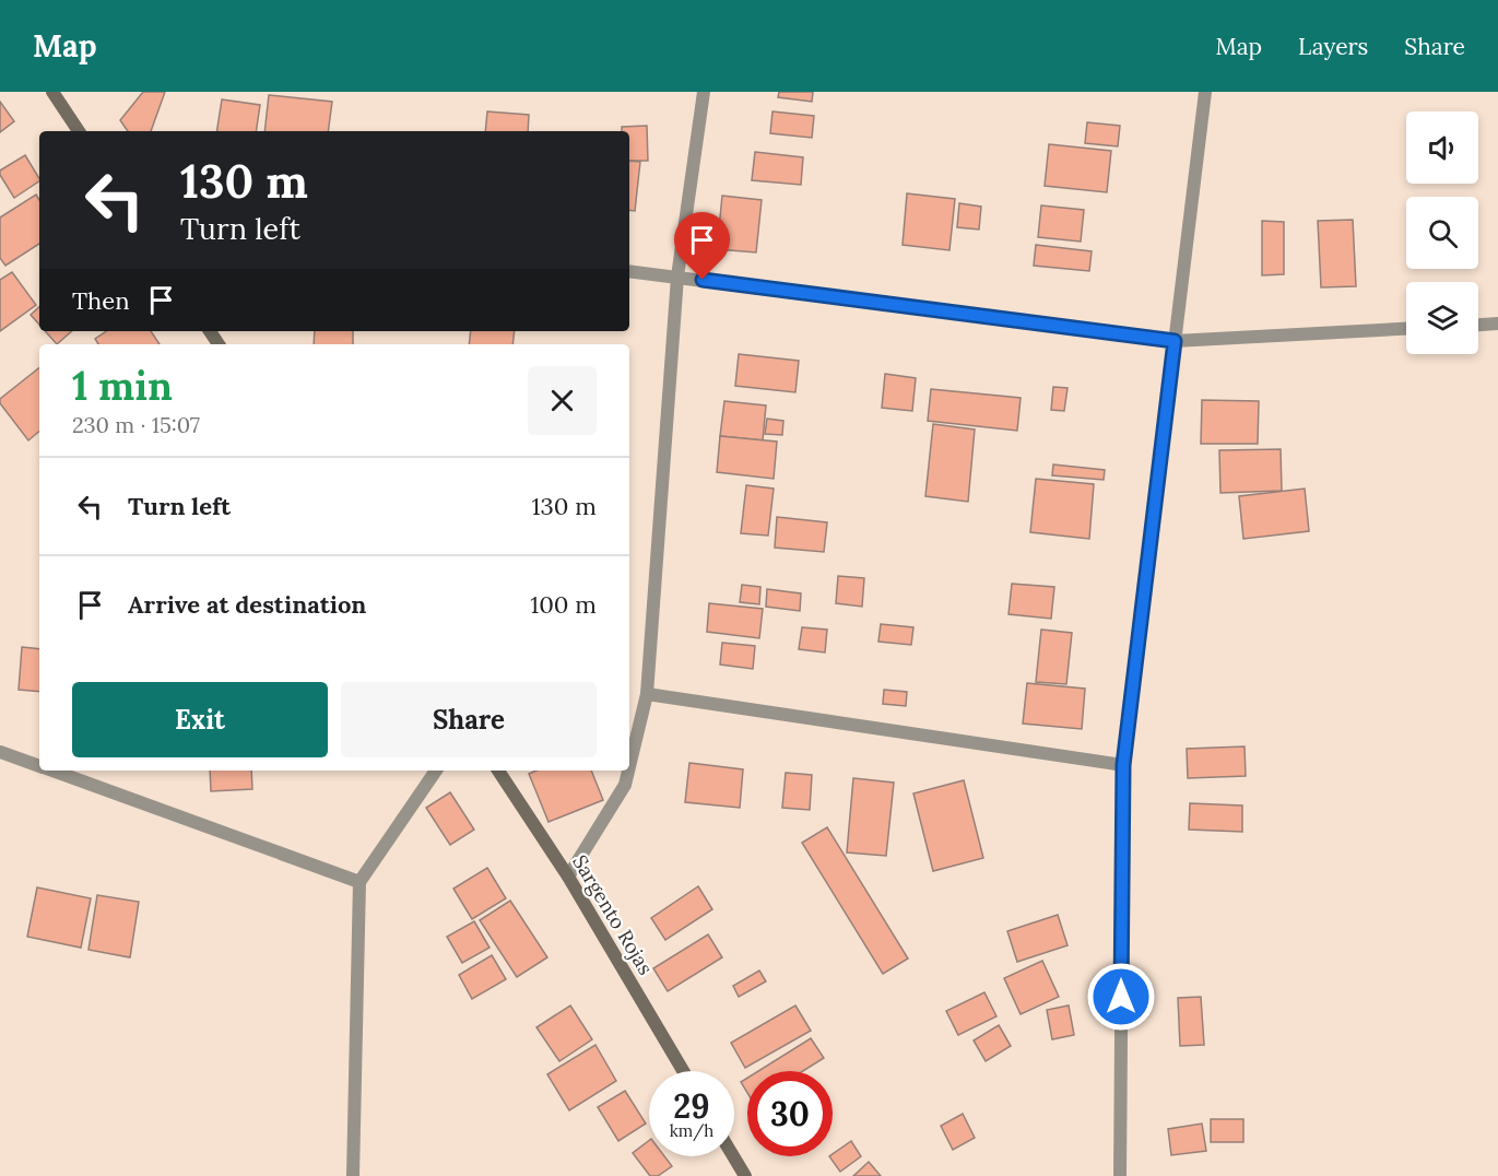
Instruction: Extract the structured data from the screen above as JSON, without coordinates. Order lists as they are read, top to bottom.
{
  "streets": {
    "street": ["Sargento Rojas"]
  },
  "page": {
    "header": "Map",
    "nav": ["Map", "Layers", "Share"],
    "turn": ["130 m", "Turn left"],
    "then": "Then",
    "heading": ["1 min", "230 m · 15:07"],
    "list": [
      {
        "name": "Turn left",
        "value": "130 m"
      },
      {
        "name": "Arrive at destination",
        "value": "100 m"
      }
    ],
    "buttons": ["Exit", "Share"],
    "speed": "29 km/h",
    "limit": "30"
  }
}
